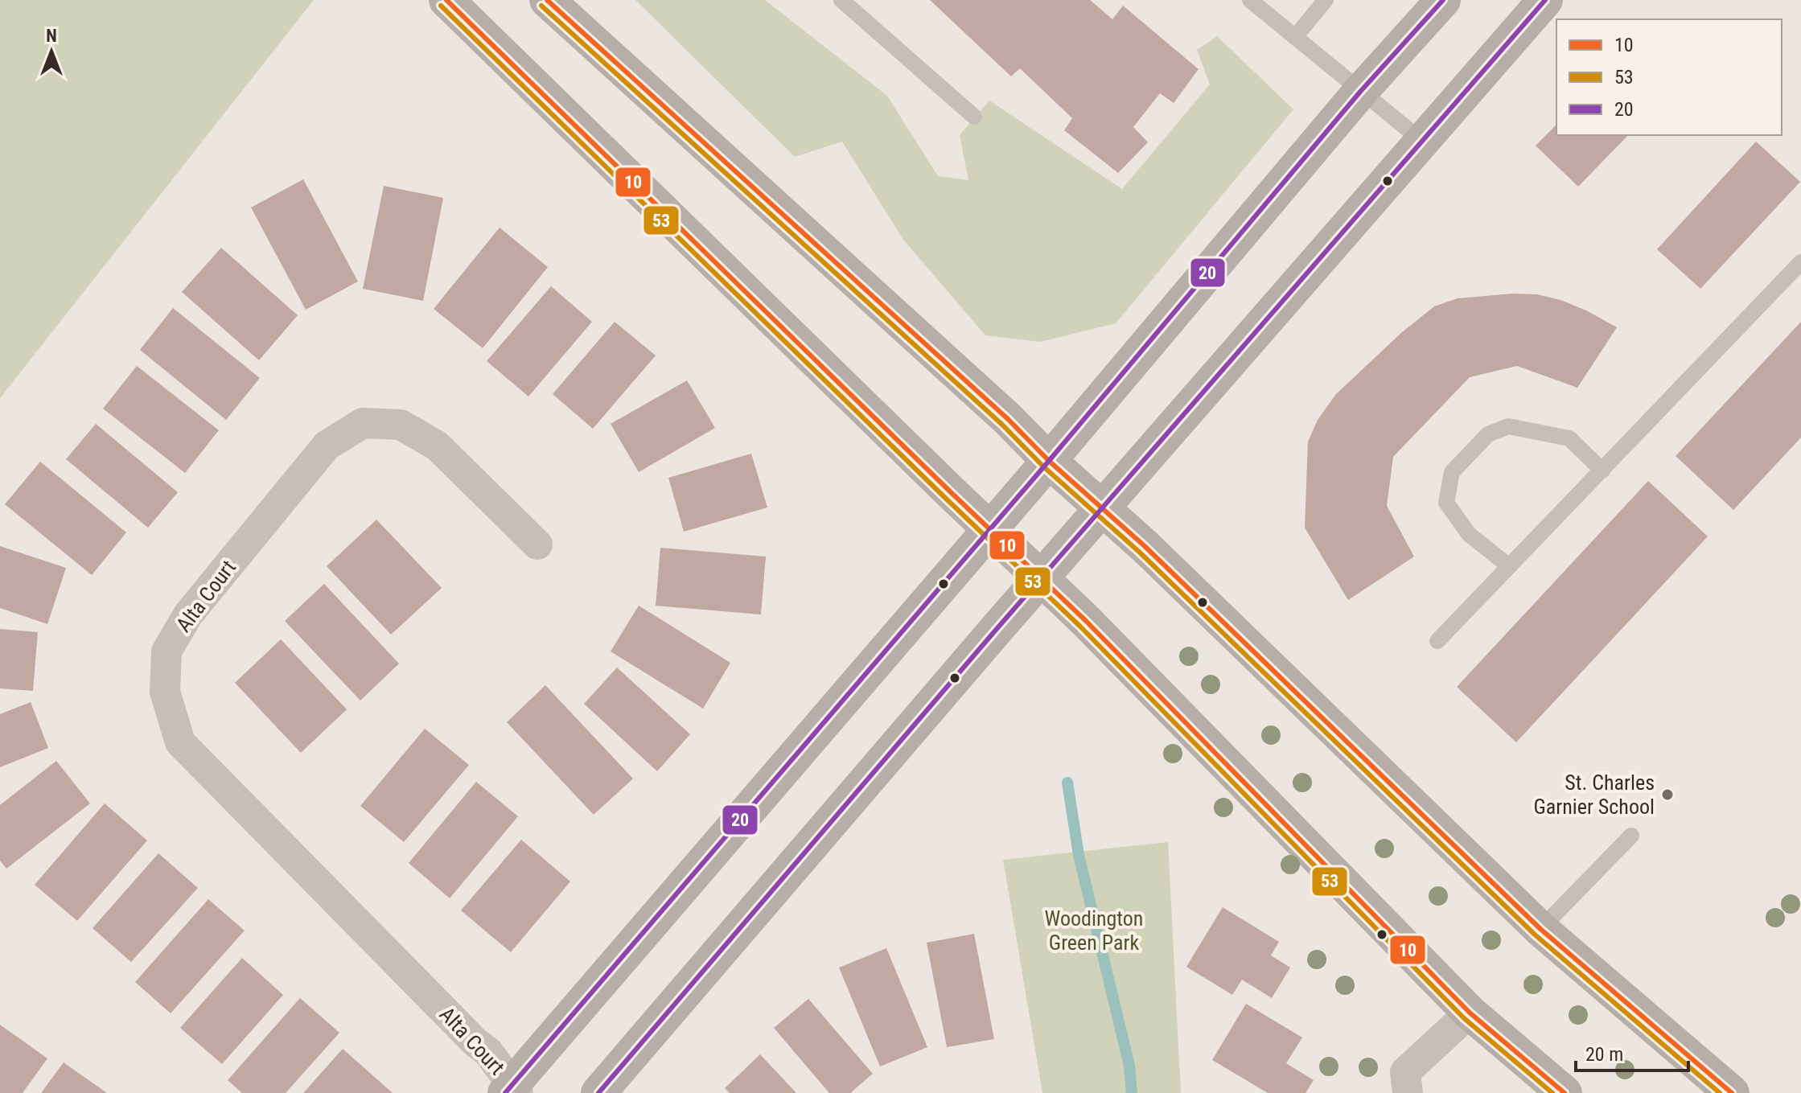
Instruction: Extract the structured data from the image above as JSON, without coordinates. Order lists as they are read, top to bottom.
{
  "streets": {
    "street": ["Alta Court"]
  },
  "parks": ["Woodington Green Park"],
  "places": ["St. Charles Garnier School"],
  "lines": ["transit line 10", "transit line 20", "transit line 53"],
  "legend": ["10", "53", "20"],
  "scale_bar": "20 m",
  "north": "top"
}
